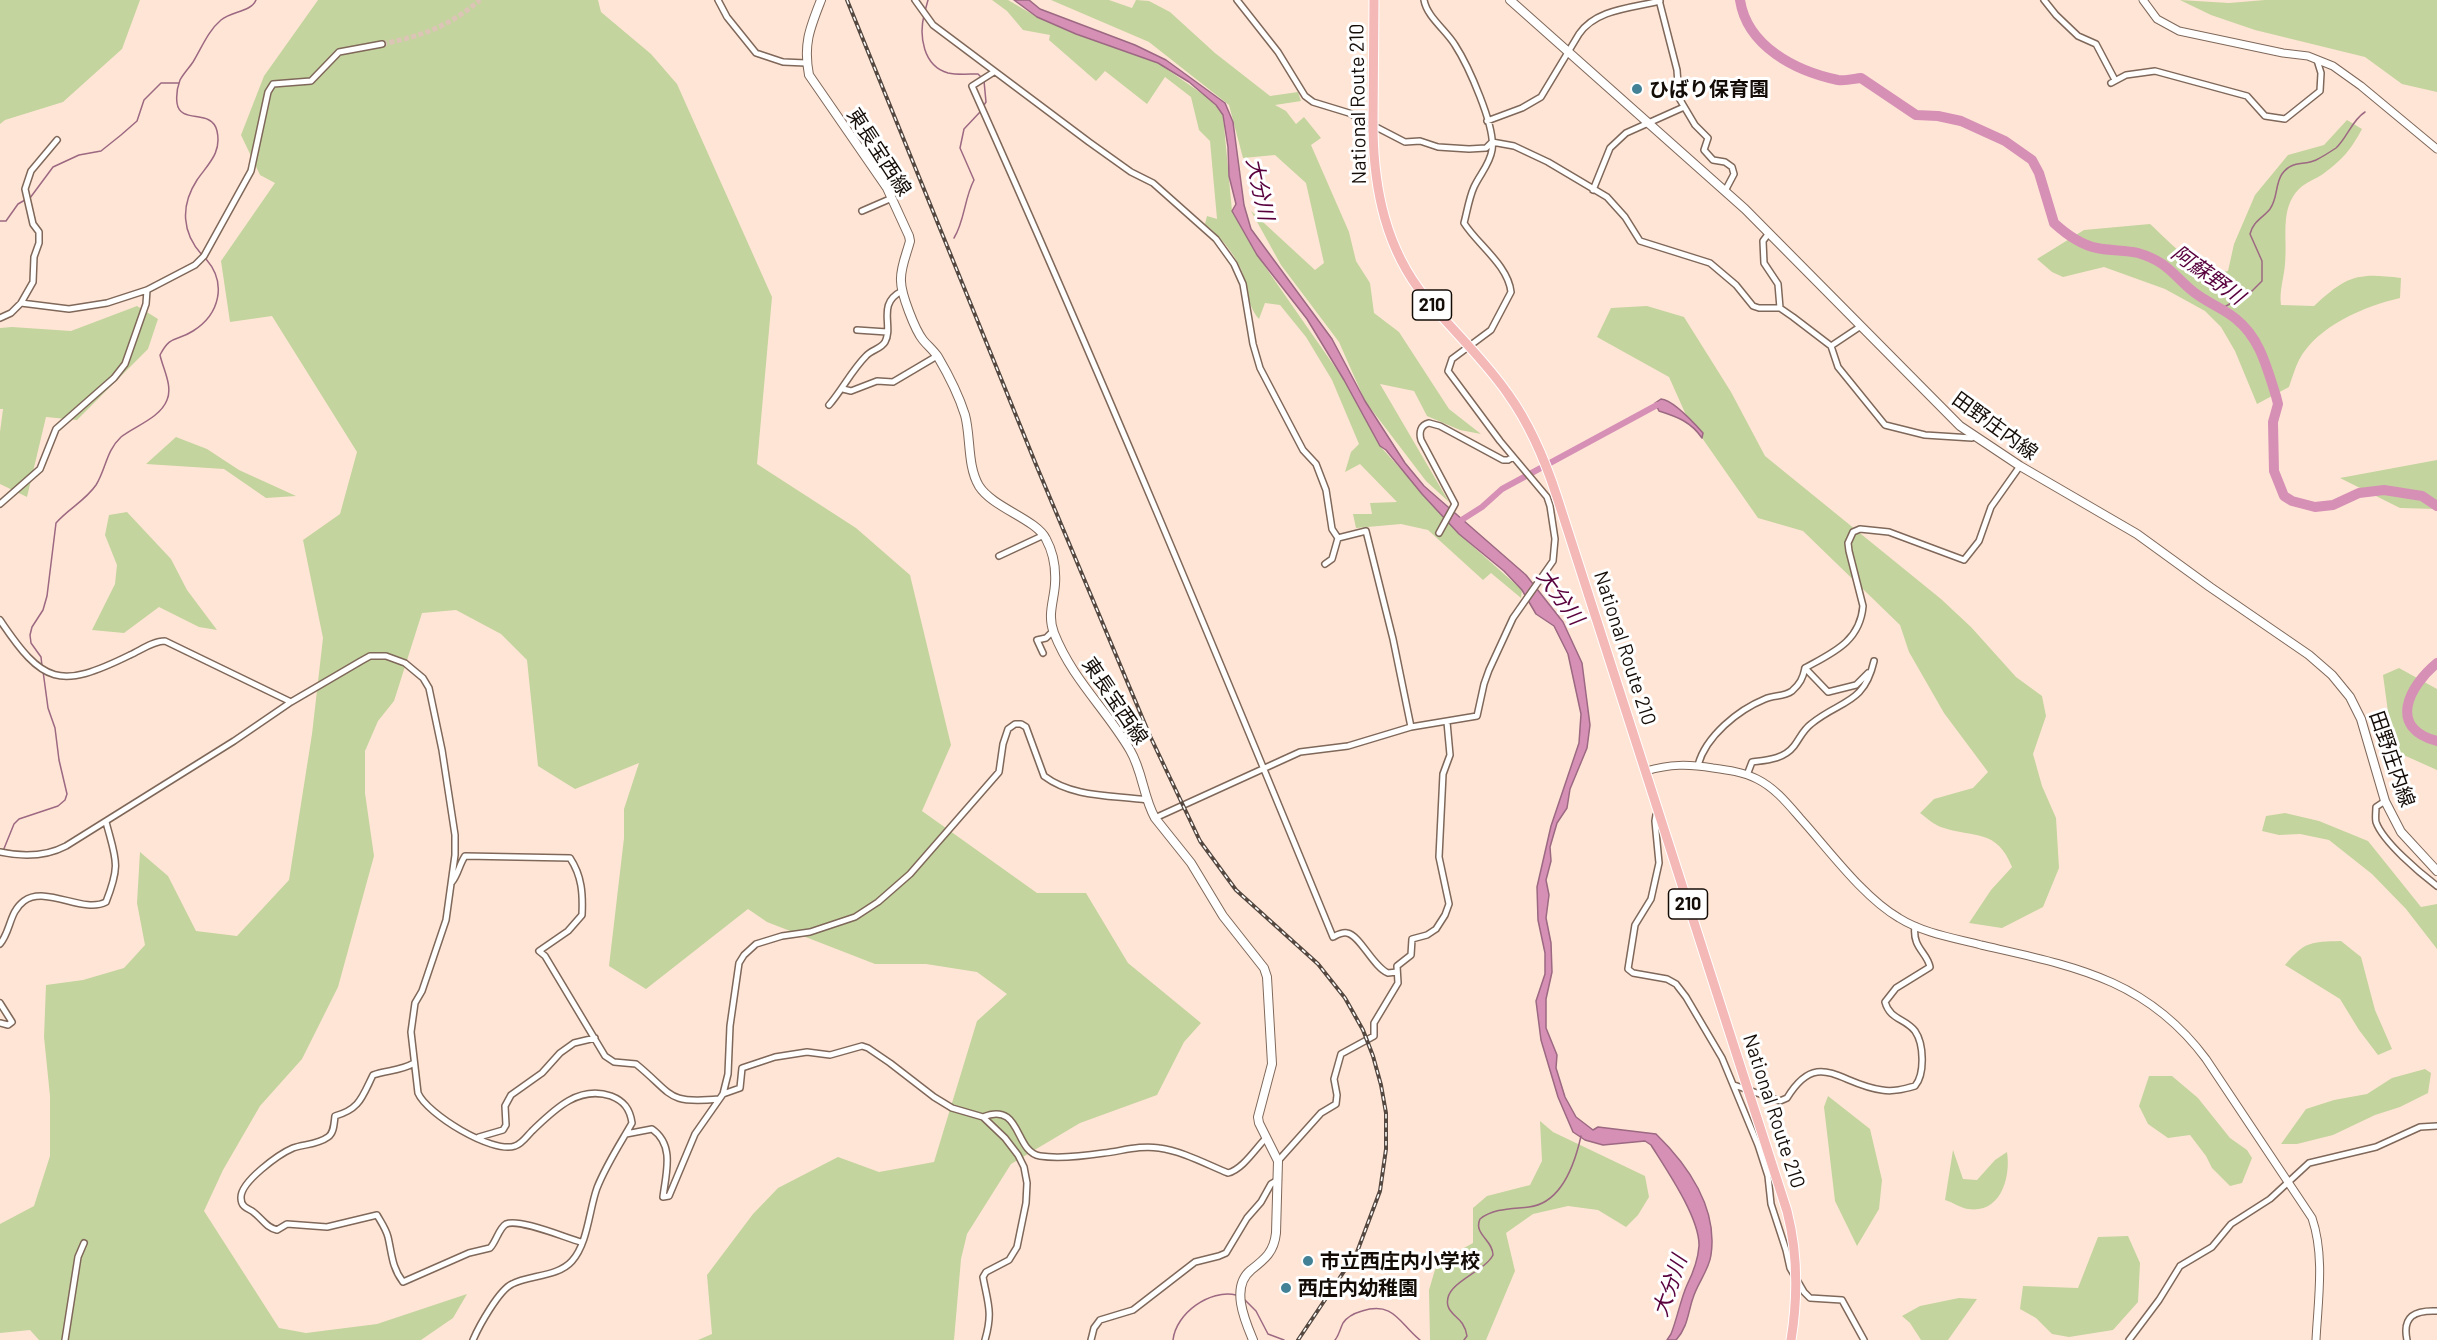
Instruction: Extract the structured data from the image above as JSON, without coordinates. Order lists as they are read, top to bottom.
{
  "streets": {
    "highway": ["National Route 210", "210"],
    "main road": ["東長宝西線", "田野庄内線"]
  },
  "water": ["大分川", "阿蘇野川"],
  "places": ["ひばり保育園", "市立西庄内小学校", "西庄内幼稚園"]
}
